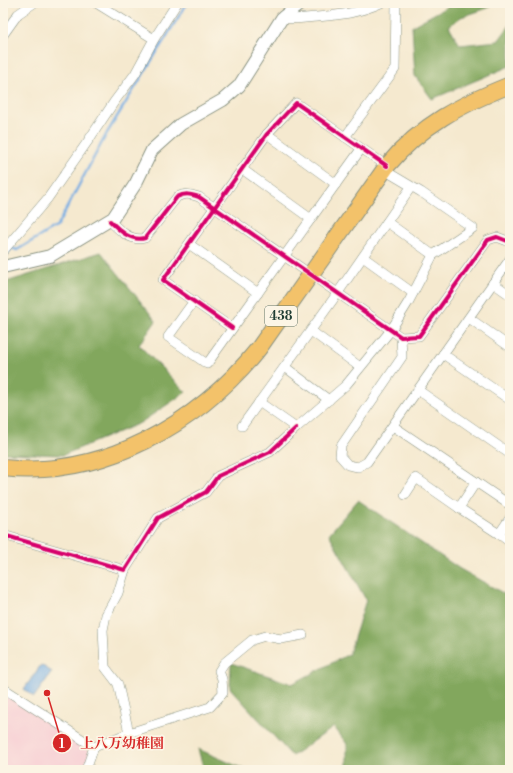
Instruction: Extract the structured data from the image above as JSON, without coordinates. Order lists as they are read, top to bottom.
{
  "streets": {
    "highway": ["438"]
  },
  "places": ["上八万幼稚園"]
}
